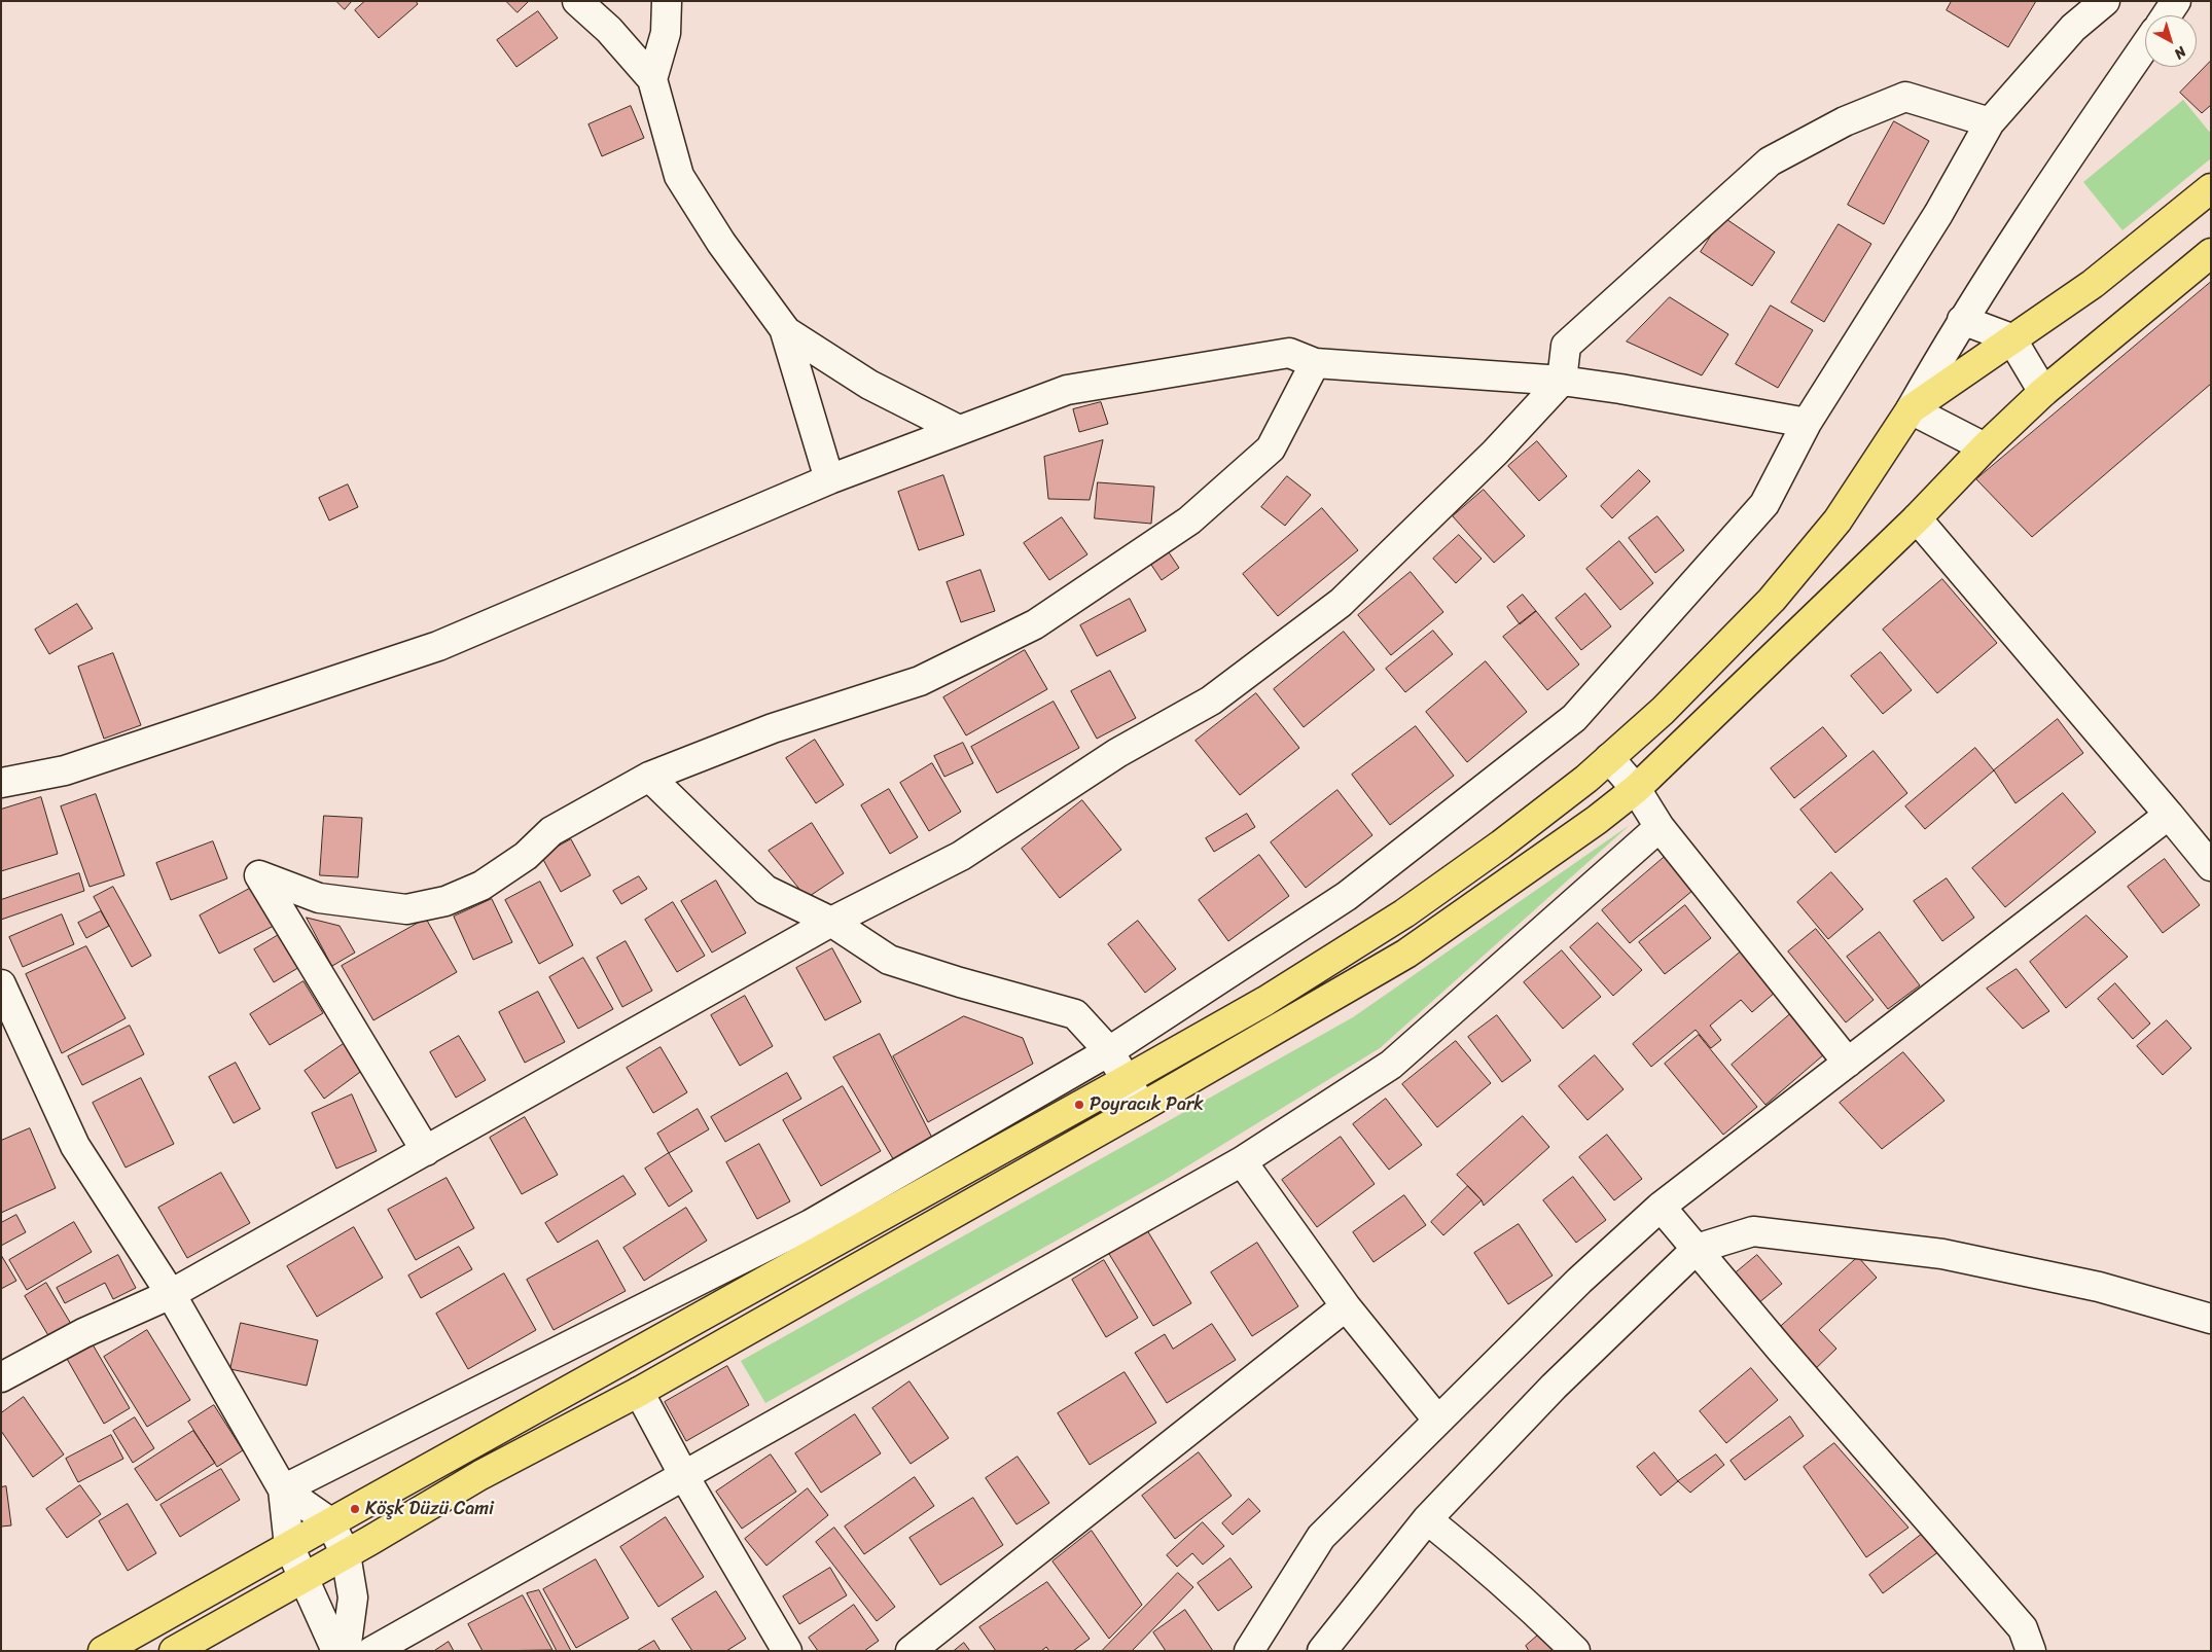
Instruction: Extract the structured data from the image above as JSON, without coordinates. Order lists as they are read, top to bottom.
{
  "places": ["Poyracık Park", "Köşk Düzü Cami"],
  "north": "bottom right"
}
